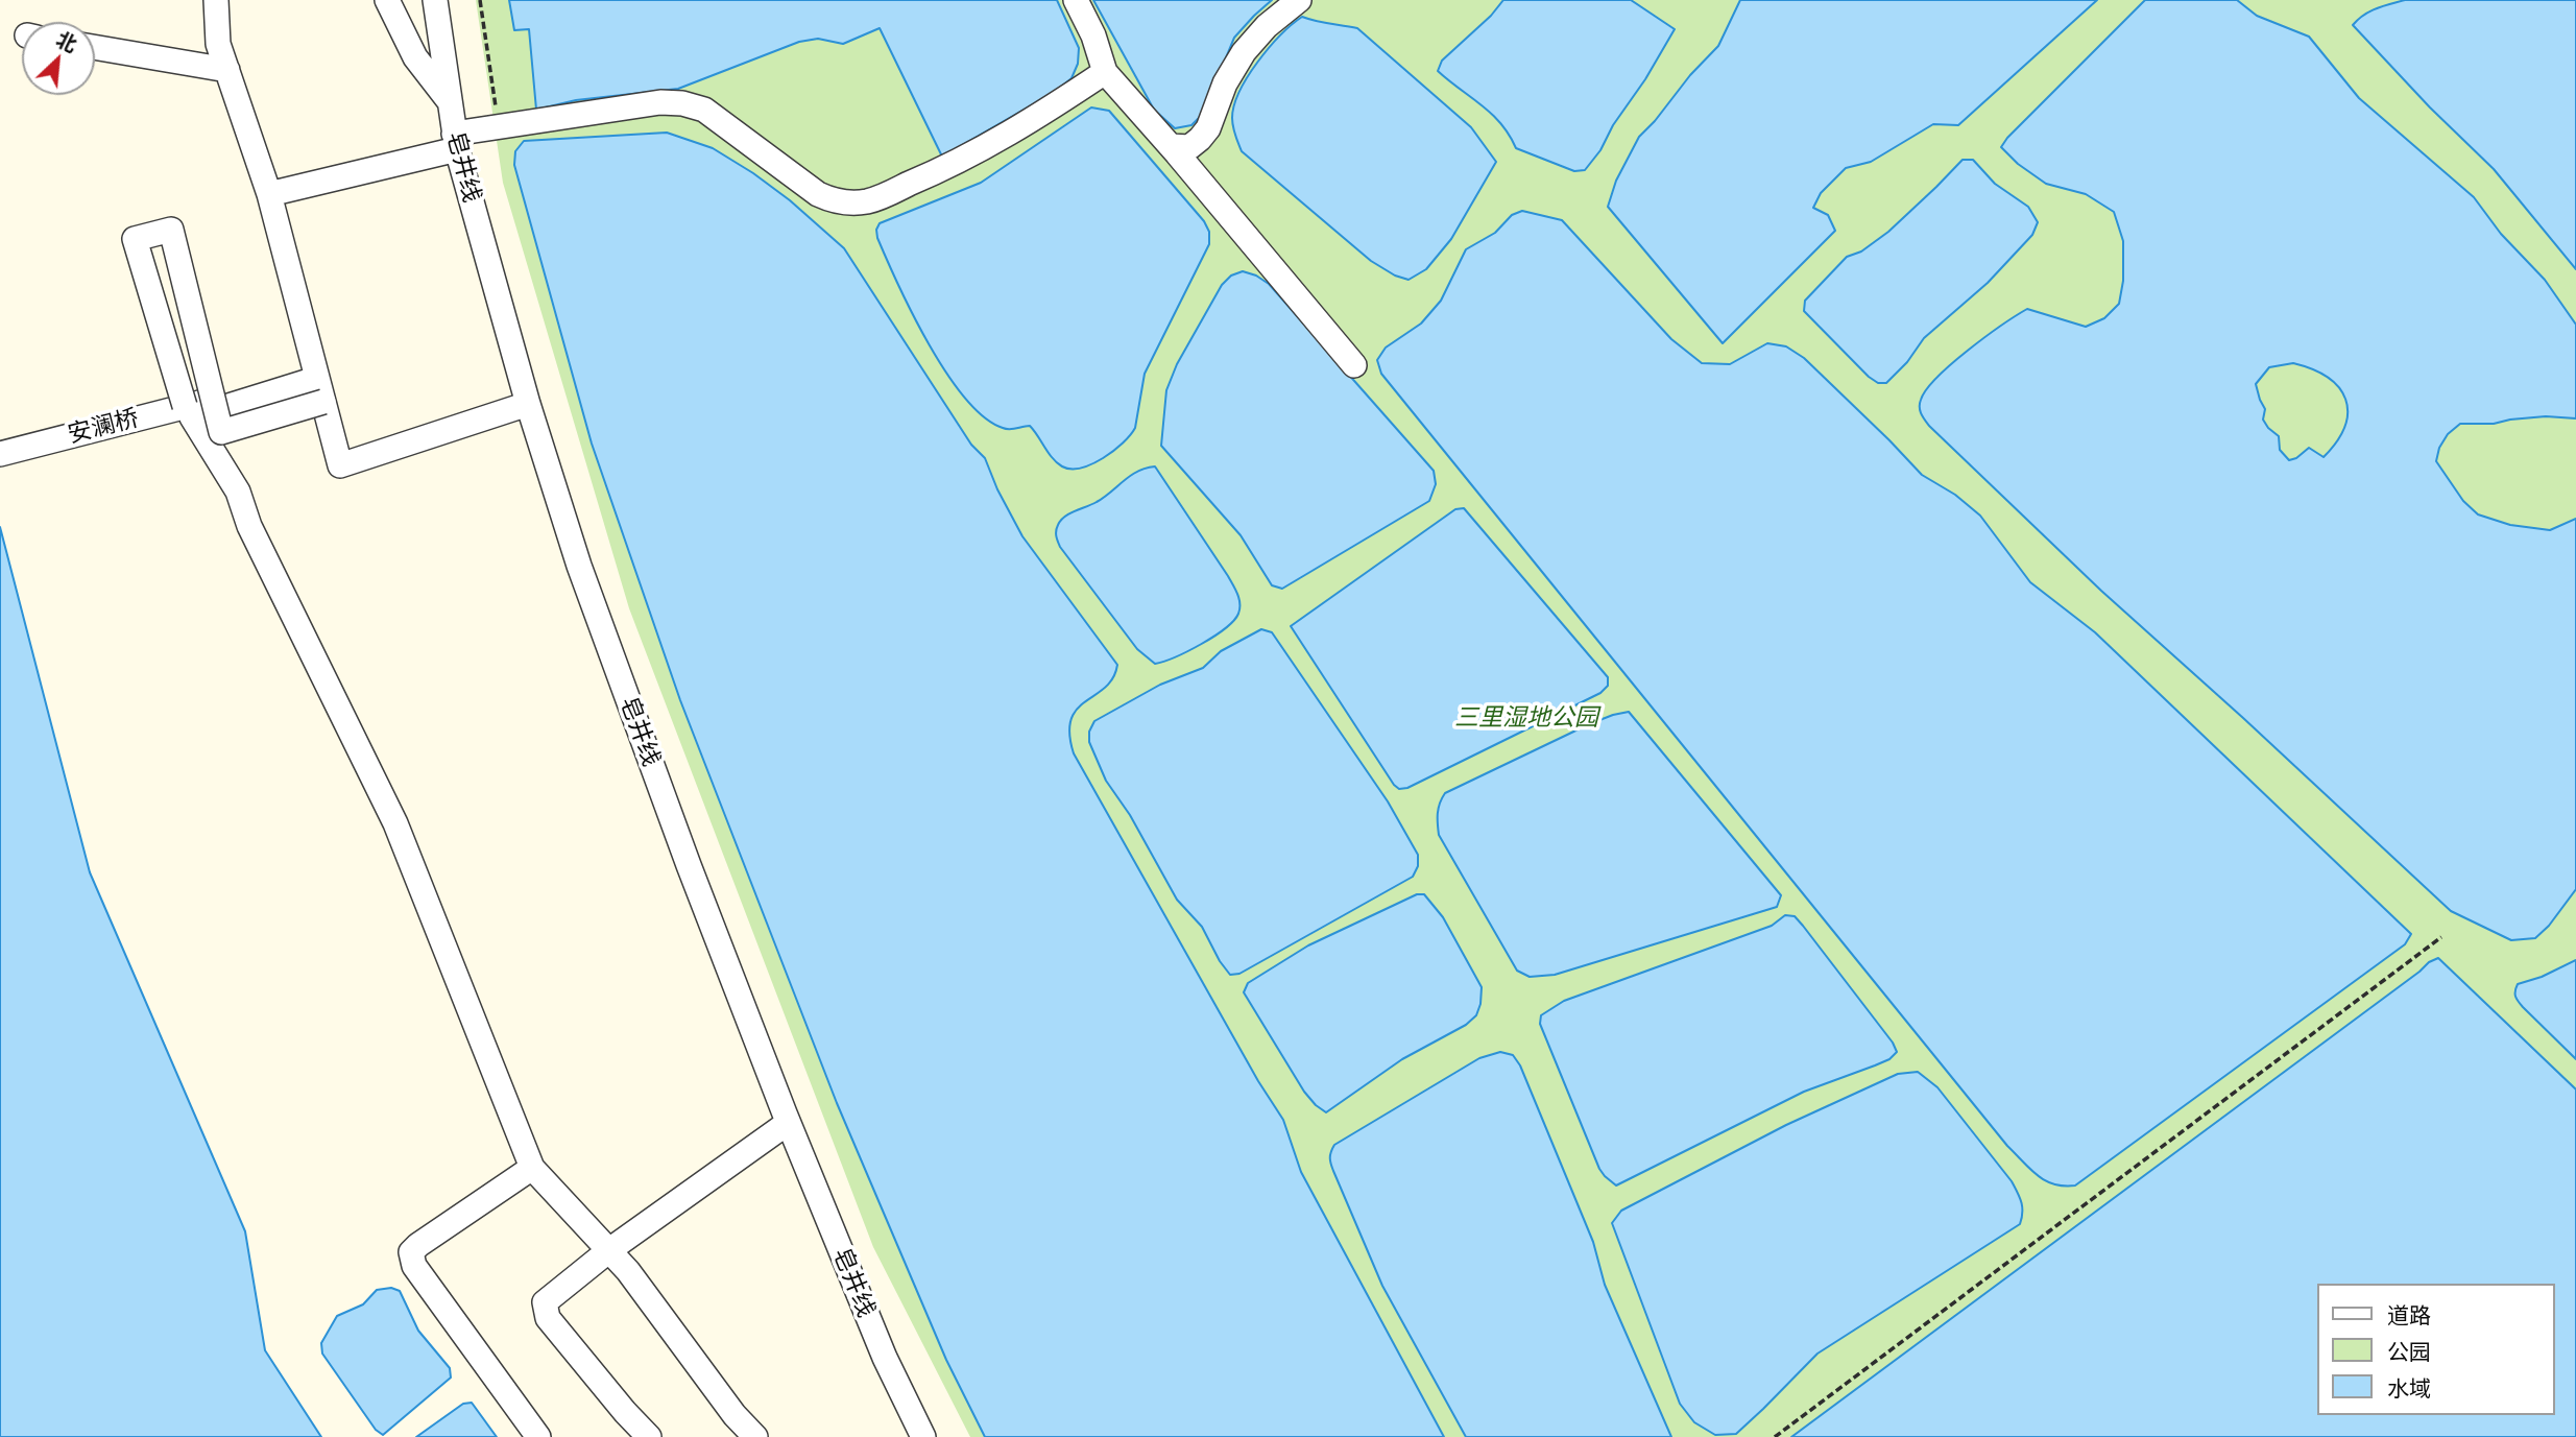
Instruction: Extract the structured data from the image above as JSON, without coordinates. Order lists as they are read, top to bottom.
{
  "streets": {
    "street": ["皂井线", "安澜桥"]
  },
  "parks": ["三里湿地公园"],
  "legend": ["道路", "公园", "水域"],
  "north": "top right"
}
